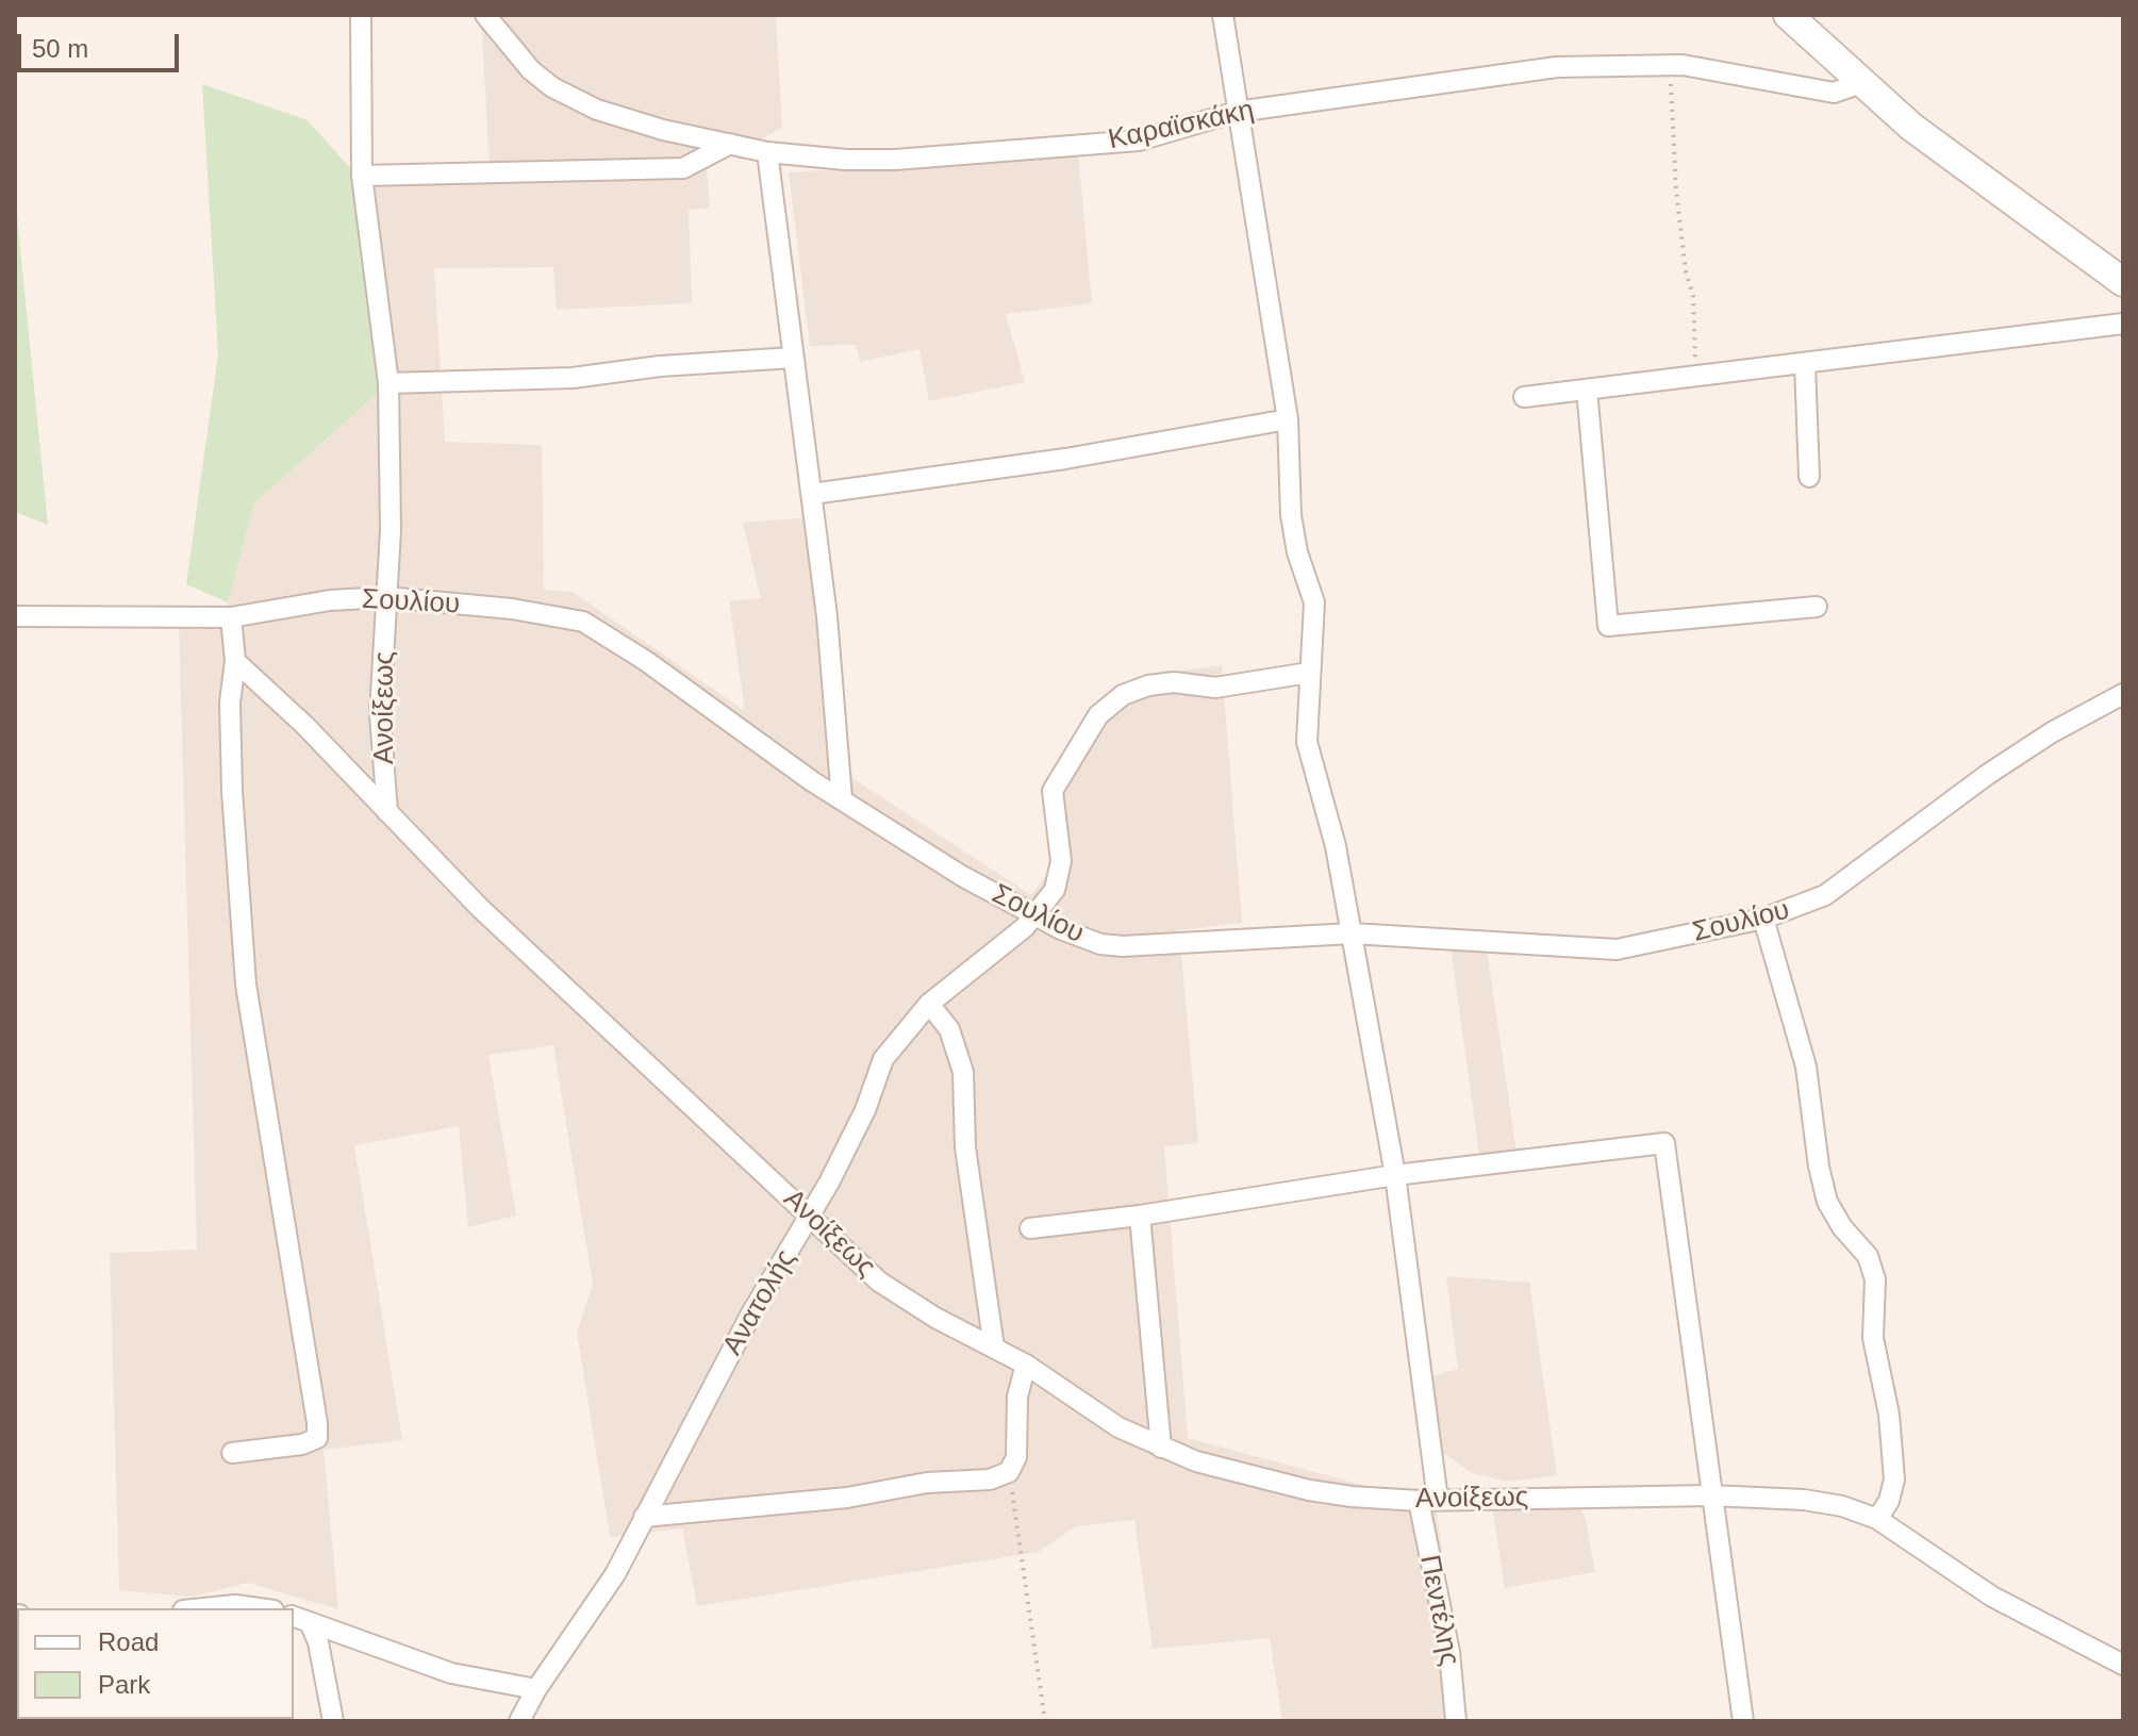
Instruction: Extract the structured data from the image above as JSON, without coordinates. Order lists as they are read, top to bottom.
{
  "streets": {
    "street": [
      "Καραϊσκάκη",
      "Σουλίου",
      "Ανοίξεως",
      "Ανατολής",
      "Πεντέλης"
    ]
  },
  "crossings": [
    ["Καραϊσκάκη", "Πεντέλης"],
    ["Σουλίου", "Ανοίξεως"],
    ["Σουλίου", "Ανατολής"],
    ["Σουλίου", "Πεντέλης"],
    ["Ανοίξεως", "Ανατολής"],
    ["Ανοίξεως", "Πεντέλης"],
    ["Ανατολής", "Πεντέλης"]
  ],
  "legend": ["Road", "Park"],
  "scale_bar": "50 m"
}
